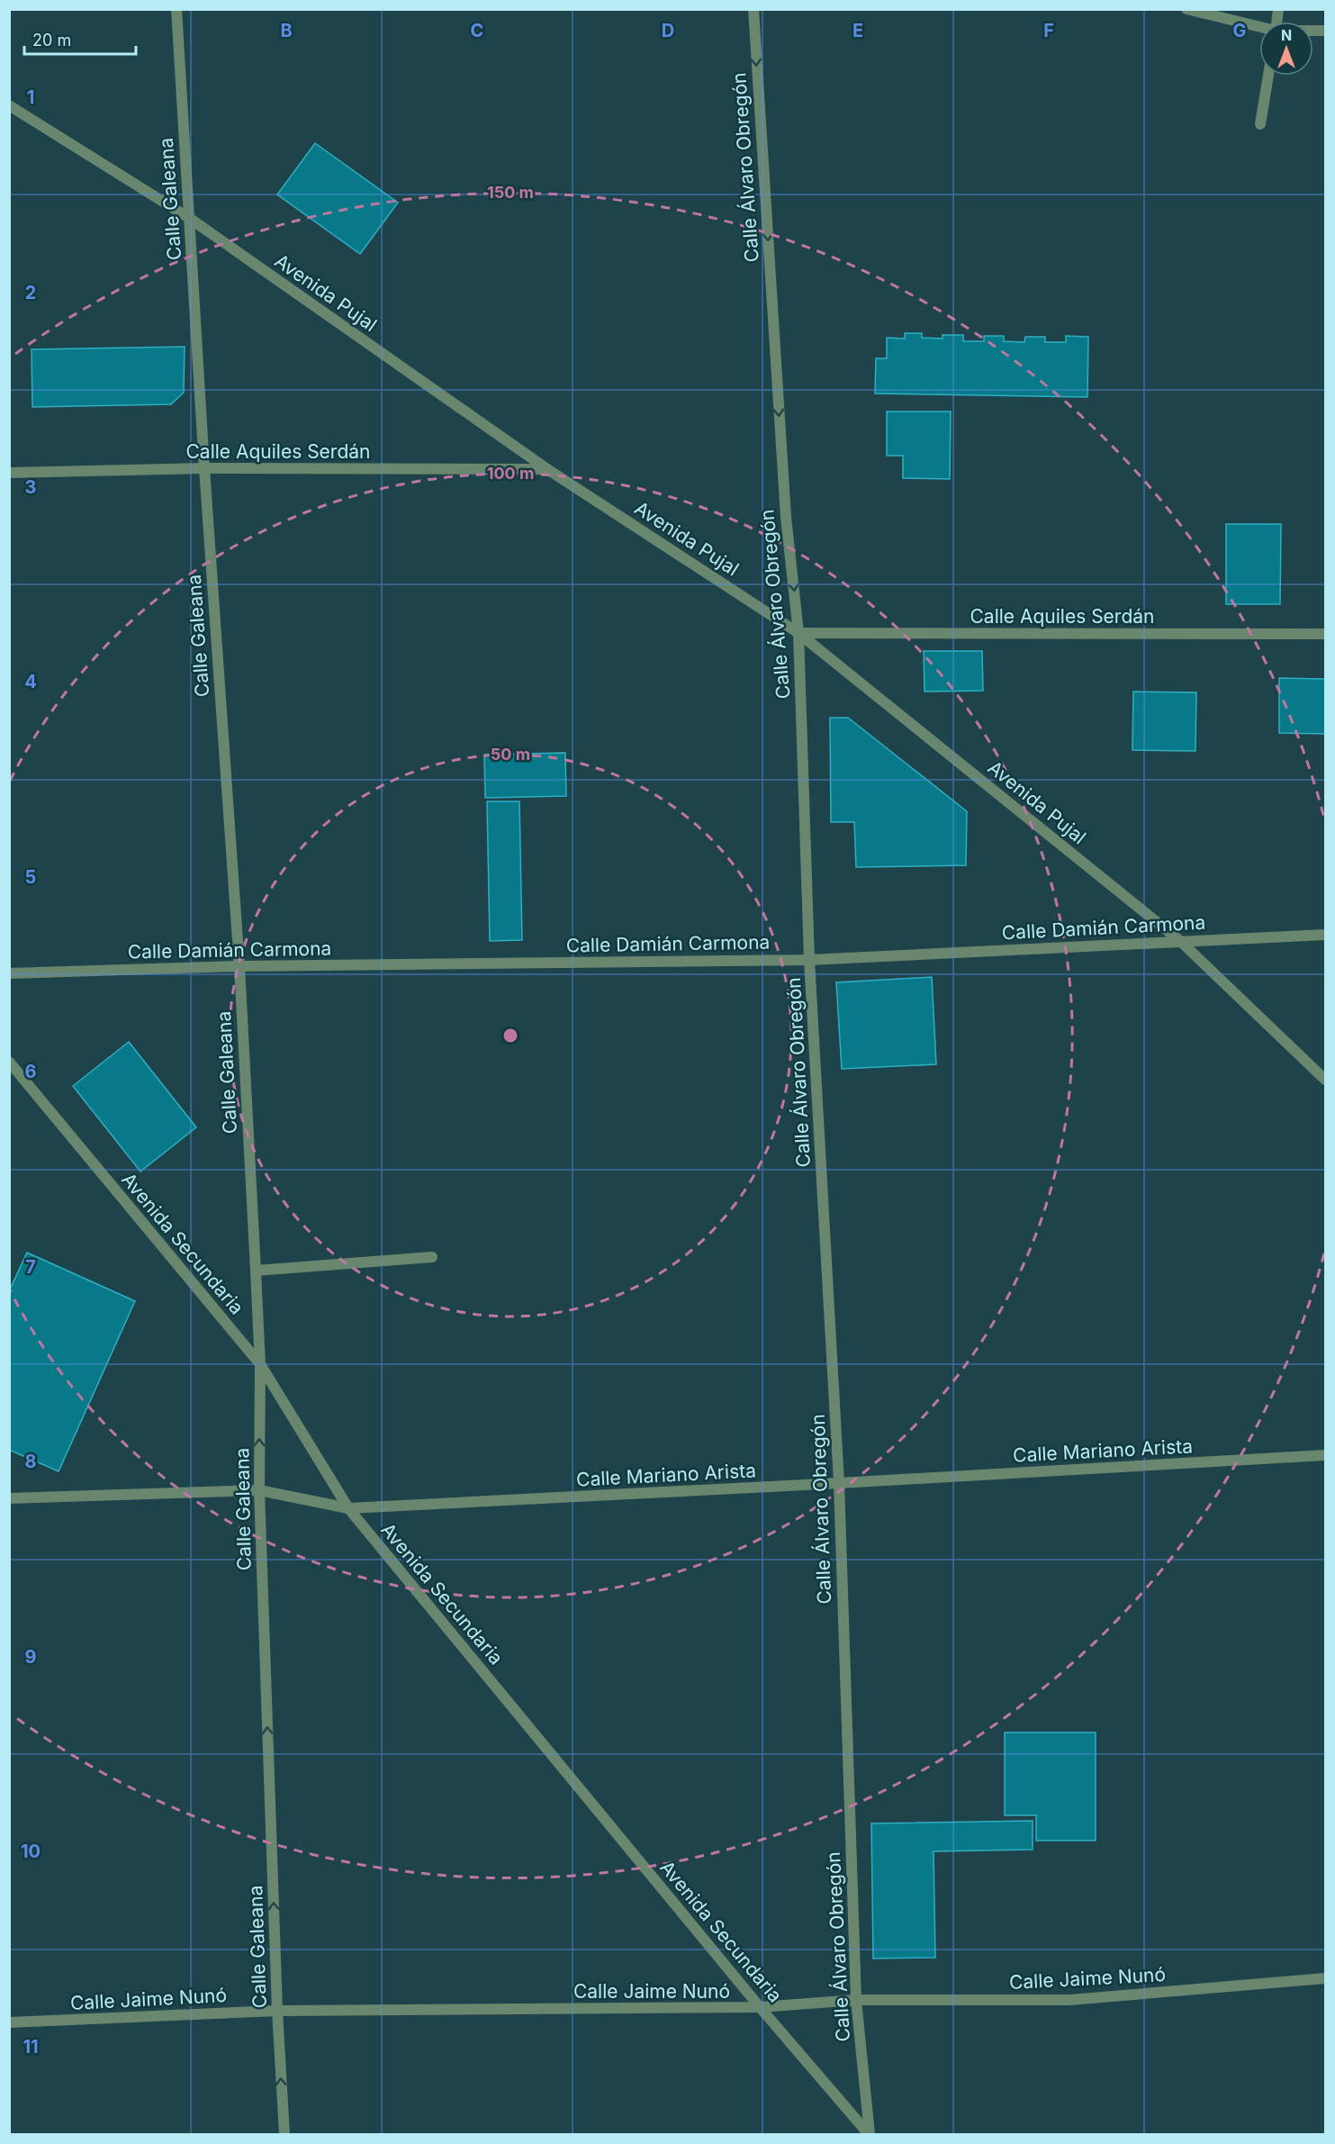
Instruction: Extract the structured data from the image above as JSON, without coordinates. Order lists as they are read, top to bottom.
{
  "streets": {
    "street": [
      "Calle Álvaro Obregón",
      "Calle Galeana",
      "Avenida Pujal",
      "Calle Aquiles Serdán",
      "Calle Damián Carmona",
      "Avenida Secundaria",
      "Calle Mariano Arista",
      "Calle Jaime Nunó"
    ]
  },
  "crossings": [
    ["Calle Álvaro Obregón", "Avenida Pujal"],
    ["Calle Álvaro Obregón", "Calle Aquiles Serdán"],
    ["Calle Álvaro Obregón", "Calle Damián Carmona"],
    ["Calle Álvaro Obregón", "Avenida Secundaria"],
    ["Calle Álvaro Obregón", "Calle Mariano Arista"],
    ["Calle Álvaro Obregón", "Calle Jaime Nunó"],
    ["Calle Galeana", "Avenida Pujal"],
    ["Calle Galeana", "Calle Aquiles Serdán"],
    ["Calle Galeana", "Calle Damián Carmona"],
    ["Calle Galeana", "Avenida Secundaria"],
    ["Calle Galeana", "Calle Mariano Arista"],
    ["Calle Galeana", "Calle Jaime Nunó"],
    ["Avenida Pujal", "Calle Aquiles Serdán"],
    ["Avenida Pujal", "Calle Damián Carmona"],
    ["Avenida Secundaria", "Calle Mariano Arista"],
    ["Avenida Secundaria", "Calle Jaime Nunó"]
  ],
  "one_way": ["Calle Galeana"],
  "scale_bar": "20 m",
  "north": "top",
  "grid": {
    "columns": [
      "B",
      "C",
      "D",
      "E",
      "F",
      "G"
    ],
    "rows": [
      "1",
      "2",
      "3",
      "4",
      "5",
      "6",
      "7",
      "8",
      "9",
      "10",
      "11"
    ]
  },
  "rings": ["150 m", "100 m", "50 m"]
}
